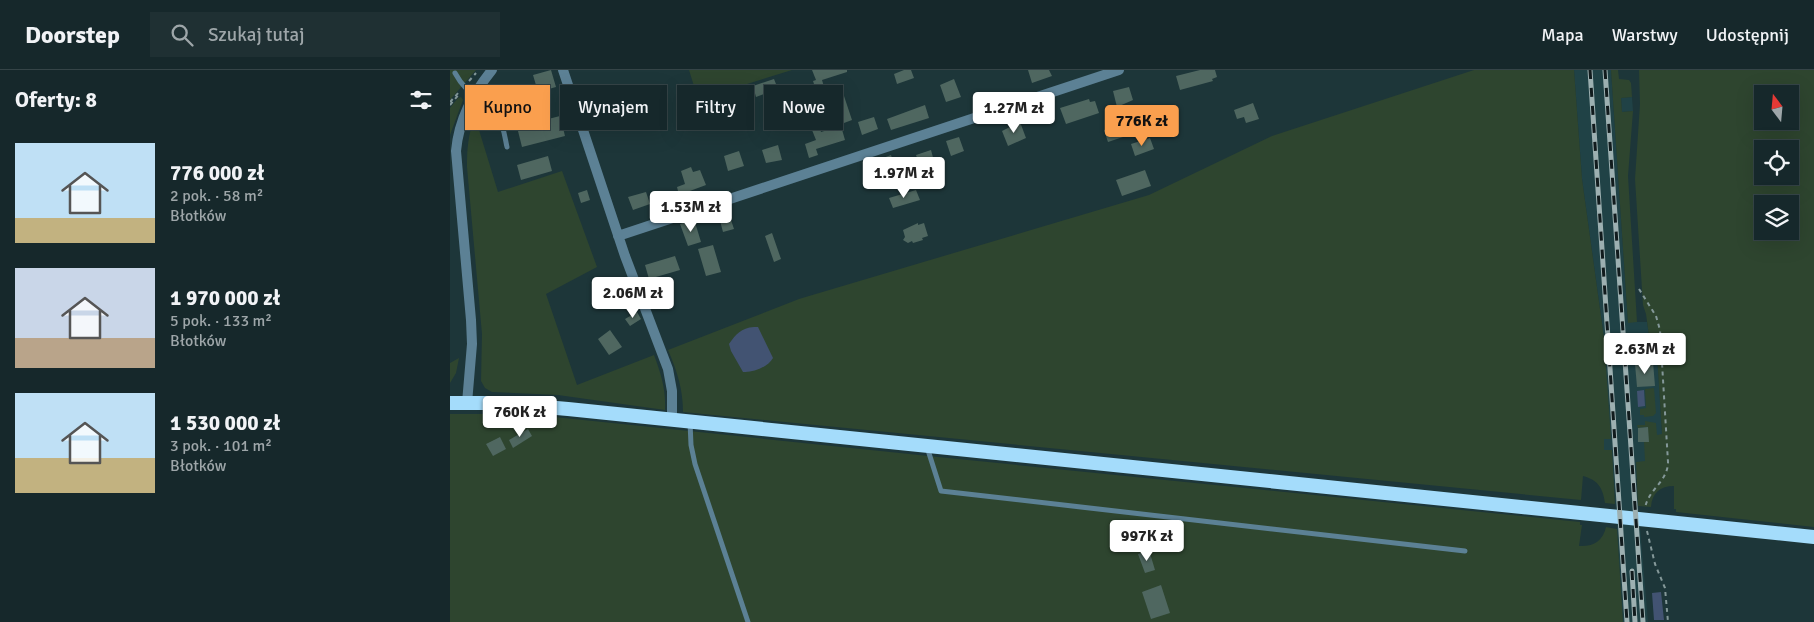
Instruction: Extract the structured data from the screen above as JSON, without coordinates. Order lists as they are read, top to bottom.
{
  "north": "top",
  "page": {
    "header": "Doorstep",
    "search": "Szukaj tutaj",
    "nav": ["Mapa", "Warstwy", "Udostępnij"],
    "heading": "Oferty: 8",
    "chip": [
      "Kupno",
      "Wynajem",
      "Filtry",
      "Nowe"
    ],
    "price": [
      "1.27M zł",
      "776K zł",
      "1.97M zł",
      "1.53M zł",
      "2.06M zł",
      "2.63M zł",
      "760K zł",
      "997K zł"
    ],
    "list": [
      {
        "name": "776 000 zł",
        "note": "2 pok. · 58 m² · Błotków"
      },
      {
        "name": "1 970 000 zł",
        "note": "5 pok. · 133 m² · Błotków"
      },
      {
        "name": "1 530 000 zł",
        "note": "3 pok. · 101 m² · Błotków"
      }
    ]
  }
}
